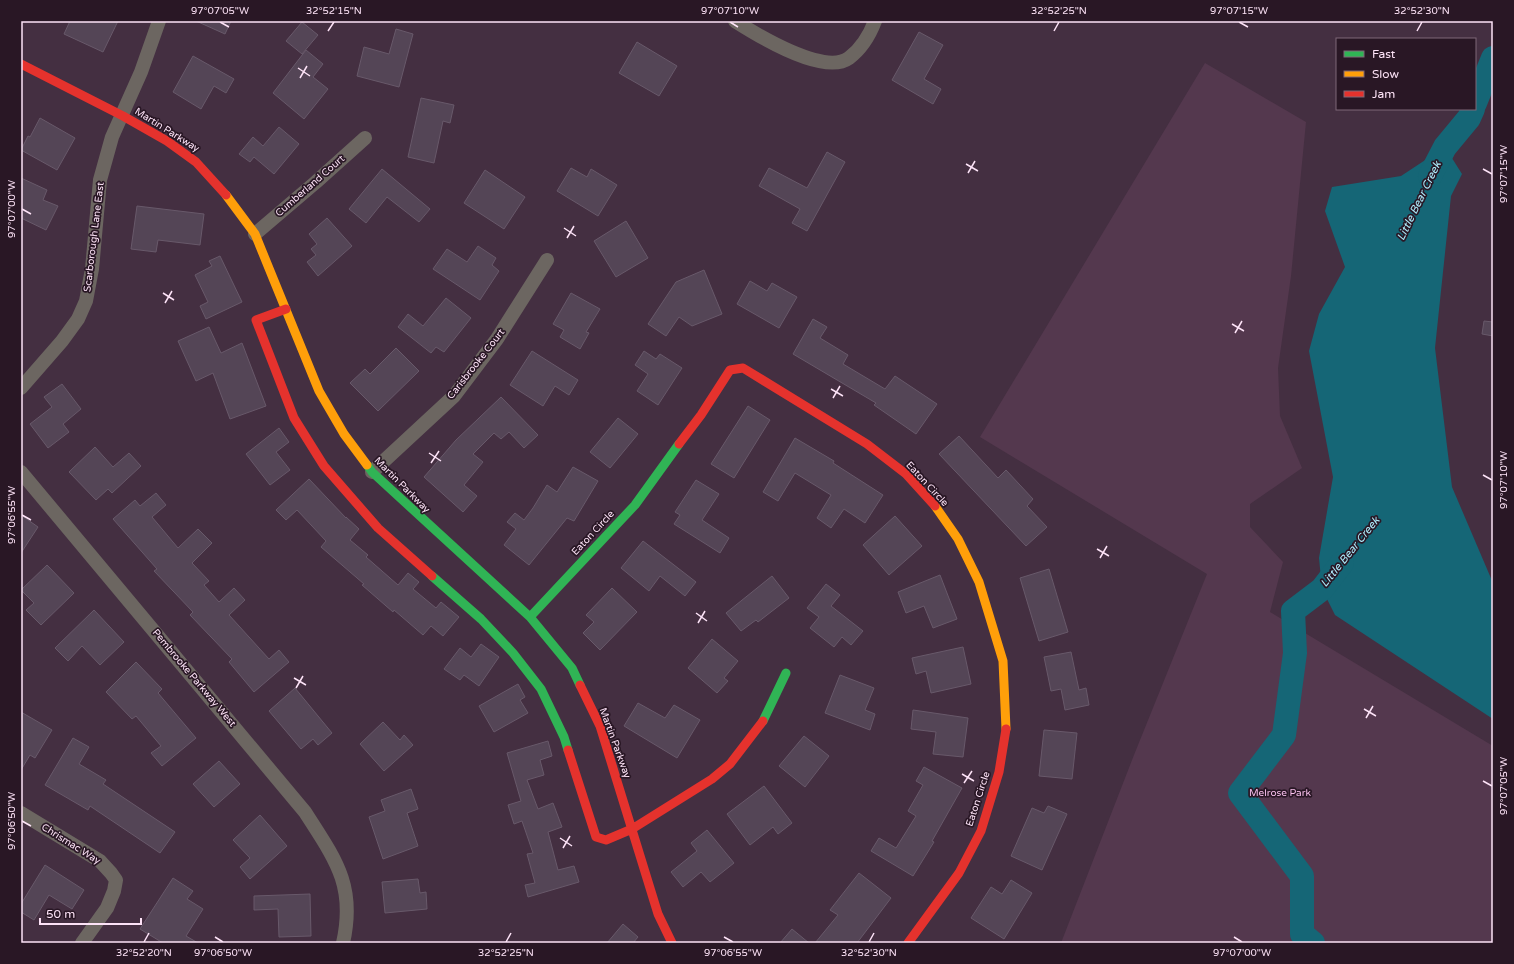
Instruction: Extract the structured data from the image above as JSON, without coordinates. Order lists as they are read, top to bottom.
{
  "streets": {
    "street": [
      "Martin Parkway",
      "Cumberland Court",
      "Scarborough Lane East",
      "Carisbrooke Court",
      "Eaton Circle",
      "Pembrooke Parkway West",
      "Chrismac Way"
    ]
  },
  "crossings": [
    ["Martin Parkway", "Cumberland Court"],
    ["Martin Parkway", "Scarborough Lane East"],
    ["Martin Parkway", "Carisbrooke Court"],
    ["Martin Parkway", "Eaton Circle"]
  ],
  "water": ["Little Bear Creek"],
  "parks": ["Melrose Park"],
  "legend": ["Fast", "Slow", "Jam"],
  "scale_bar": "50 m",
  "coordinates": [
    "97°07'05\"W",
    "32°52'15\"N",
    "97°07'10\"W",
    "32°52'25\"N",
    "97°07'15\"W",
    "32°52'30\"N",
    "97°07'00\"W",
    "97°06'55\"W",
    "97°06'50\"W",
    "32°52'20\"N"
  ]
}
